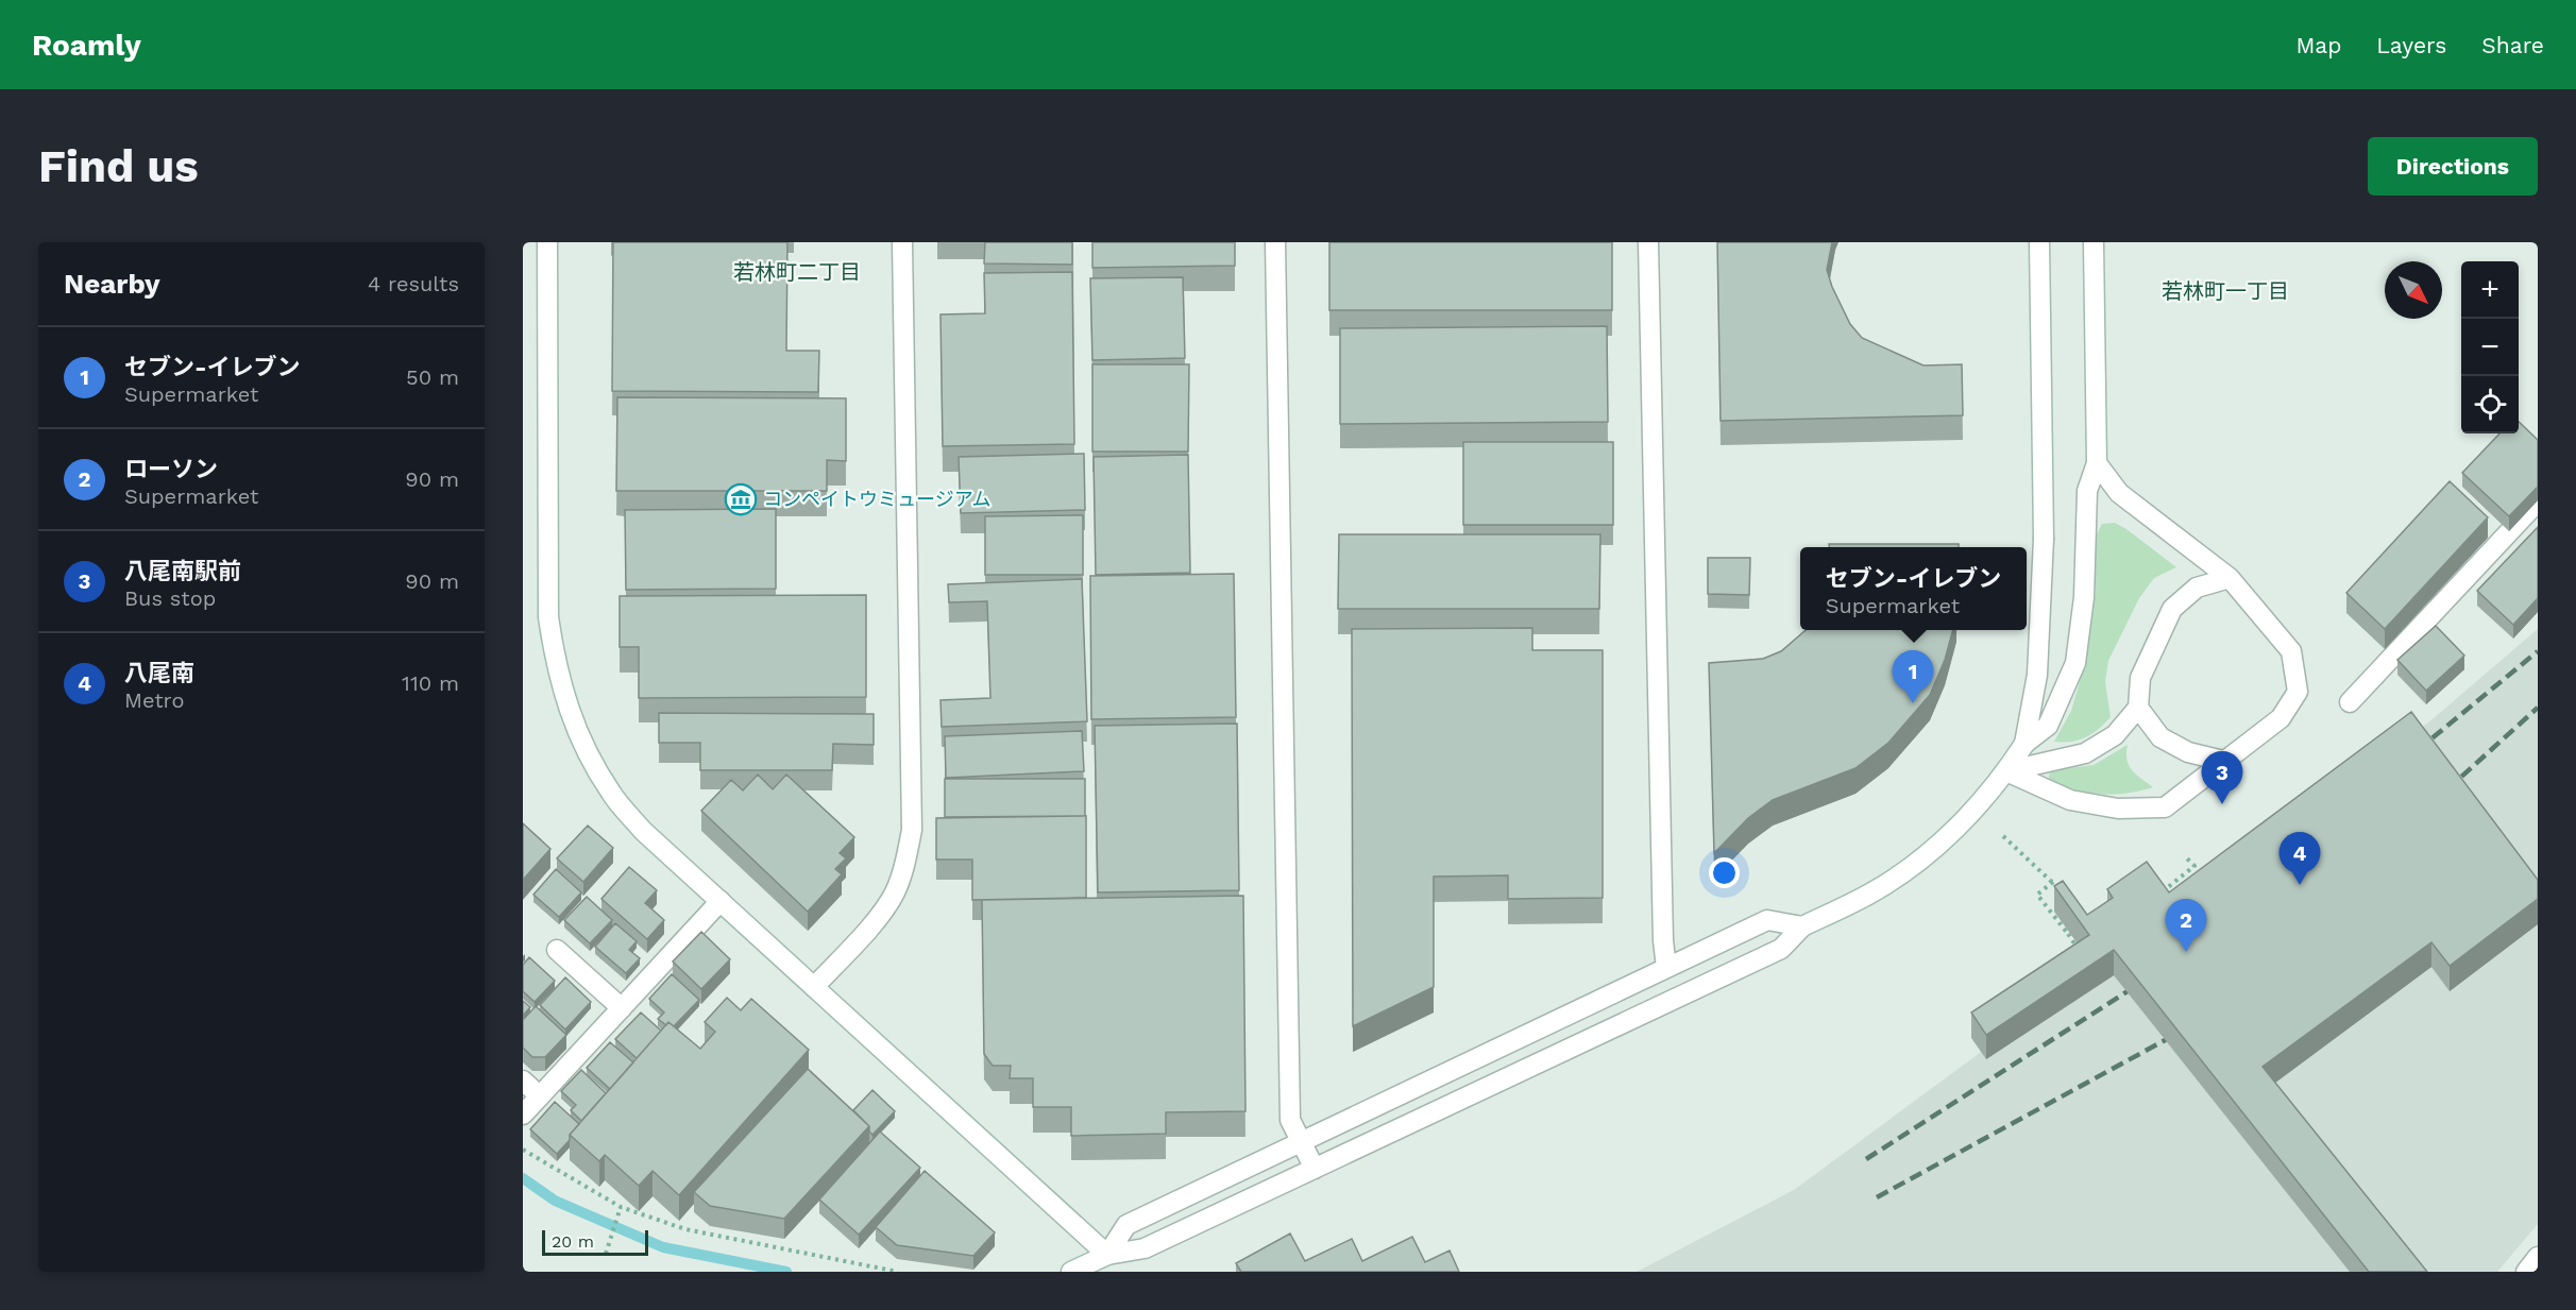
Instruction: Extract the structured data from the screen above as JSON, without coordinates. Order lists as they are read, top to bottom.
{
  "districts": ["若林町二丁目", "若林町一丁目"],
  "places": {
    "museum": ["コンペイトウミュージアム"]
  },
  "scale_bar": "20 m",
  "north": "bottom right",
  "page": {
    "header": "Roamly",
    "nav": ["Map", "Layers", "Share"],
    "buttons": "Directions",
    "title": "Find us",
    "heading": ["Nearby", "4 results"],
    "map_buttons": ["+", "−"],
    "list": [
      {
        "mark": "1",
        "name": "セブン-イレブン",
        "note": "Supermarket",
        "value": "50 m"
      },
      {
        "mark": "2",
        "name": "ローソン",
        "note": "Supermarket",
        "value": "90 m"
      },
      {
        "mark": "3",
        "name": "八尾南駅前",
        "note": "Bus stop",
        "value": "90 m"
      },
      {
        "mark": "4",
        "name": "八尾南",
        "note": "Metro",
        "value": "110 m"
      }
    ],
    "popup": ["セブン-イレブン", "Supermarket"],
    "pins": [
      "1",
      "3",
      "4",
      "2"
    ],
    "scale": "20 m"
  }
}
